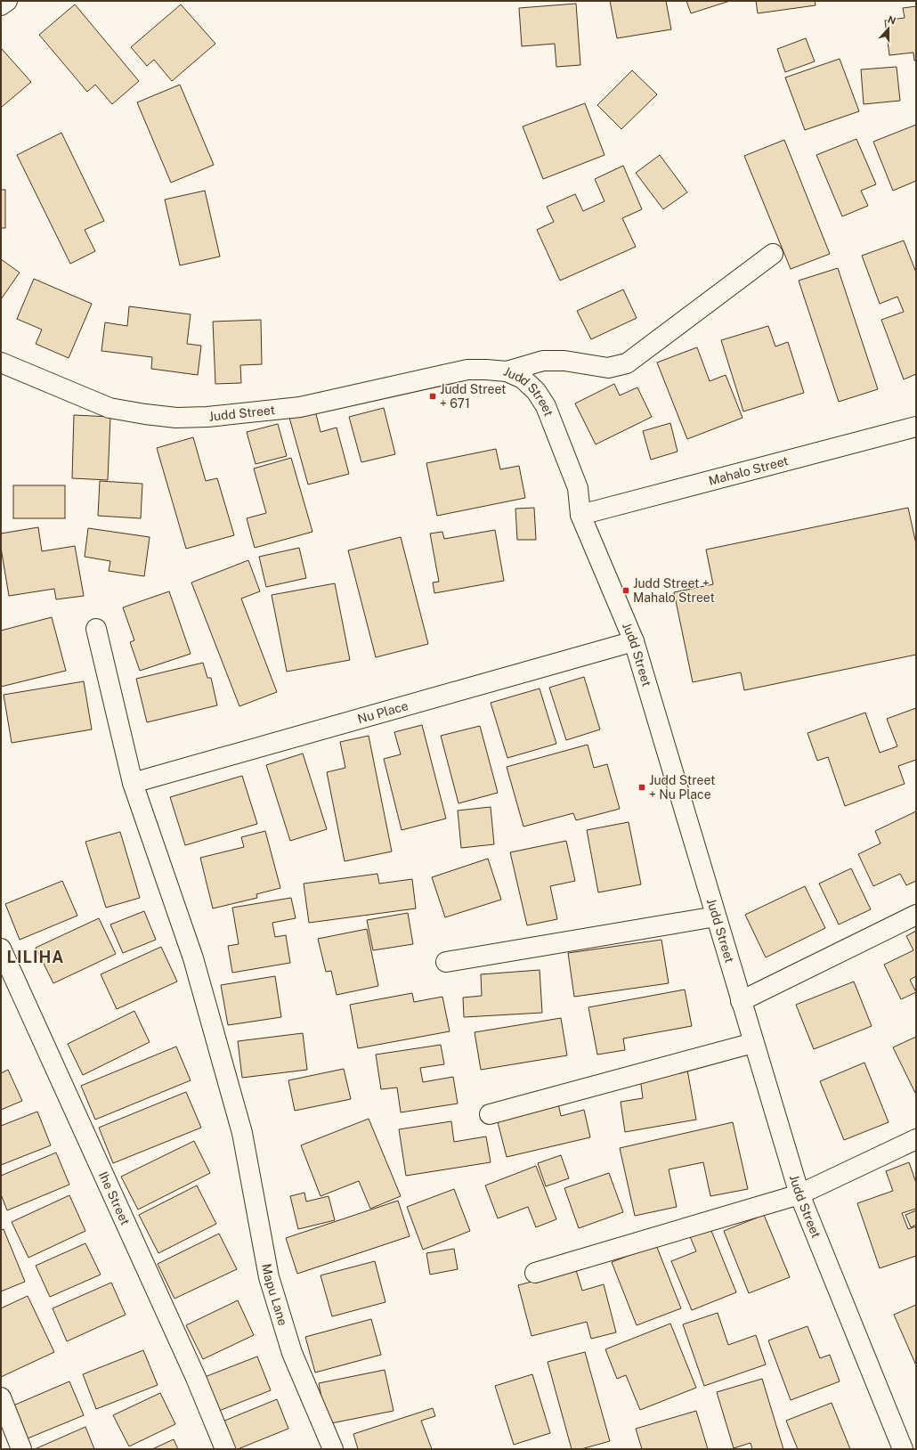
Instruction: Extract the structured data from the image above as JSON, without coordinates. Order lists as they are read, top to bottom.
{
  "streets": {
    "street": [
      "Judd Street",
      "Mahalo Street",
      "Nu Place",
      "Ihe Street",
      "Mapu Lane"
    ]
  },
  "crossings": [
    ["Judd Street", "Mahalo Street"],
    ["Judd Street", "Nu Place"],
    ["Nu Place", "Mapu Lane"]
  ],
  "districts": ["LILIHA"],
  "places": {
    "transit": ["Judd Street + 671", "Judd Street + Mahalo Street", "Judd Street + Nu Place"]
  },
  "north": "top"
}
